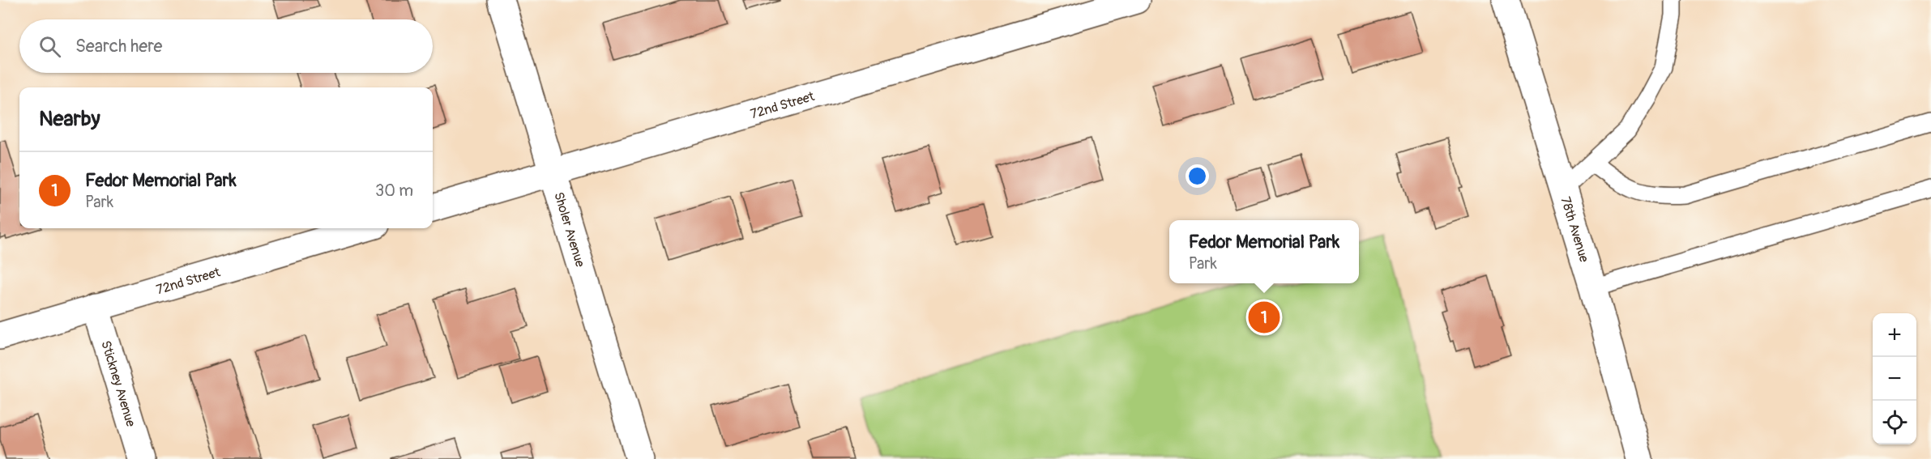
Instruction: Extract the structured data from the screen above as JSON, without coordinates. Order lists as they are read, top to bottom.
{
  "streets": {
    "street": [
      "72nd Street",
      "78th Avenue",
      "Sholer Avenue",
      "Stickney Avenue"
    ]
  },
  "crossings": [
    ["72nd Street", "Sholer Avenue"],
    ["72nd Street", "Stickney Avenue"]
  ],
  "page": {
    "search": "Search here",
    "heading": "Nearby",
    "list": [
      {
        "mark": "1",
        "name": "Fedor Memorial Park",
        "note": "Park",
        "value": "30 m"
      }
    ],
    "popup": ["Fedor Memorial Park", "Park"],
    "pins": "1",
    "map_buttons": ["+", "−"]
  }
}
